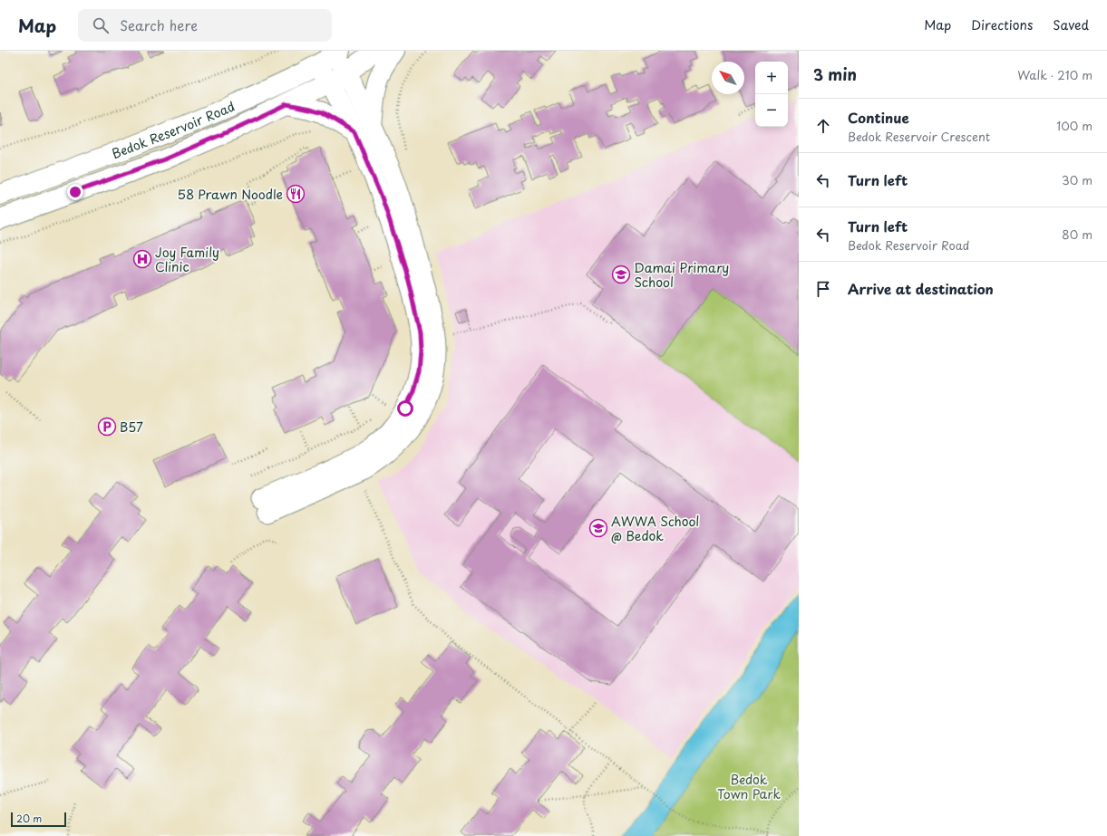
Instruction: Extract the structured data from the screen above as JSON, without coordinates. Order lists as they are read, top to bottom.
{
  "streets": {
    "main road": ["Bedok Reservoir Road"]
  },
  "parks": ["Bedok Town Park"],
  "places": {
    "restaurant": ["58 Prawn Noodle"],
    "hospital": ["Joy Family Clinic"],
    "school or university": ["Damai Primary School", "AWWA School @ Bedok"],
    "parking": ["B57"]
  },
  "scale_bar": "20 m",
  "north": "top left",
  "page": {
    "header": "Map",
    "search": "Search here",
    "nav": ["Map", "Directions", "Saved"],
    "heading": ["3 min", "Walk · 210 m"],
    "map_buttons": ["+", "−"],
    "list": [
      ["Continue", "Bedok Reservoir Crescent", "100 m"],
      ["Turn left", "30 m"],
      ["Turn left", "Bedok Reservoir Road", "80 m"],
      "Arrive at destination"
    ],
    "scale": "20 m"
  }
}
